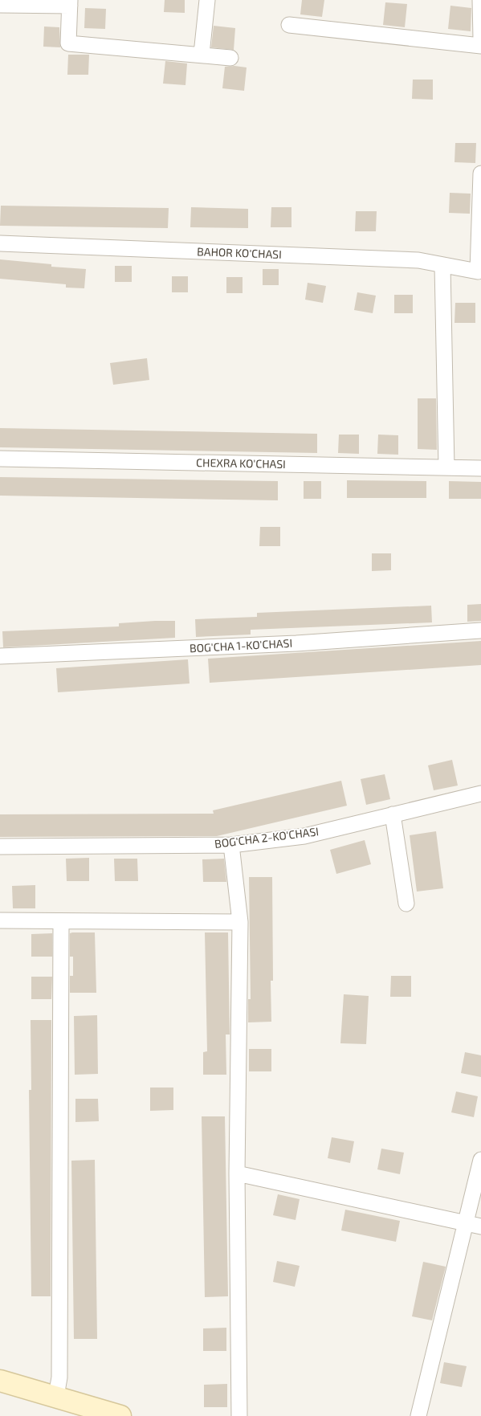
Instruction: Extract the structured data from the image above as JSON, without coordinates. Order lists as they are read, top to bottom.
{
  "streets": {
    "street": [
      "BAHOR KO'CHASI",
      "CHEXRA KO'CHASI",
      "BOG'CHA 1-KO'CHASI",
      "BOG'CHA 2-KO'CHASI"
    ]
  }
}
